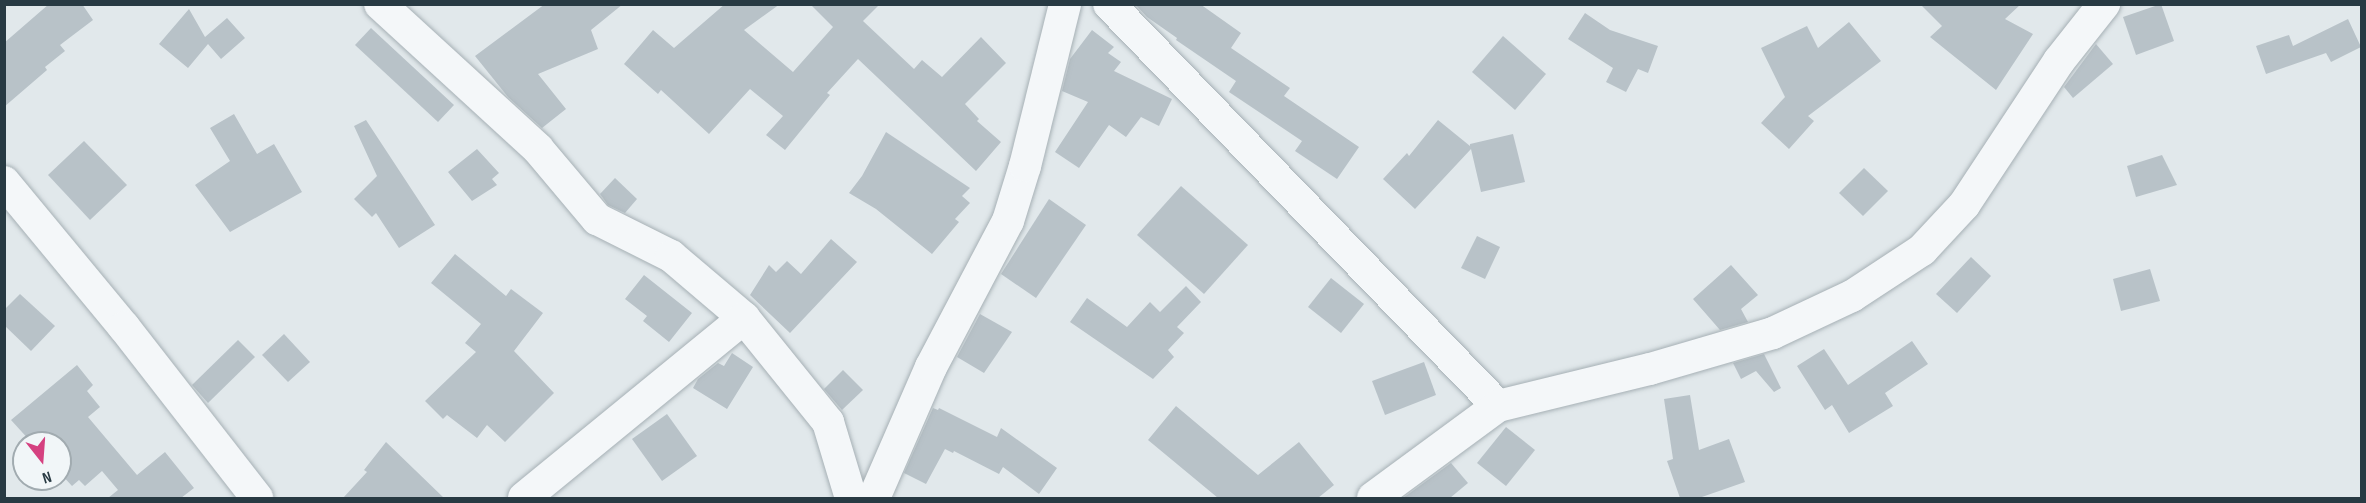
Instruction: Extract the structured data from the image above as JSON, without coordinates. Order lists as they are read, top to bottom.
{
  "north": "bottom"
}
